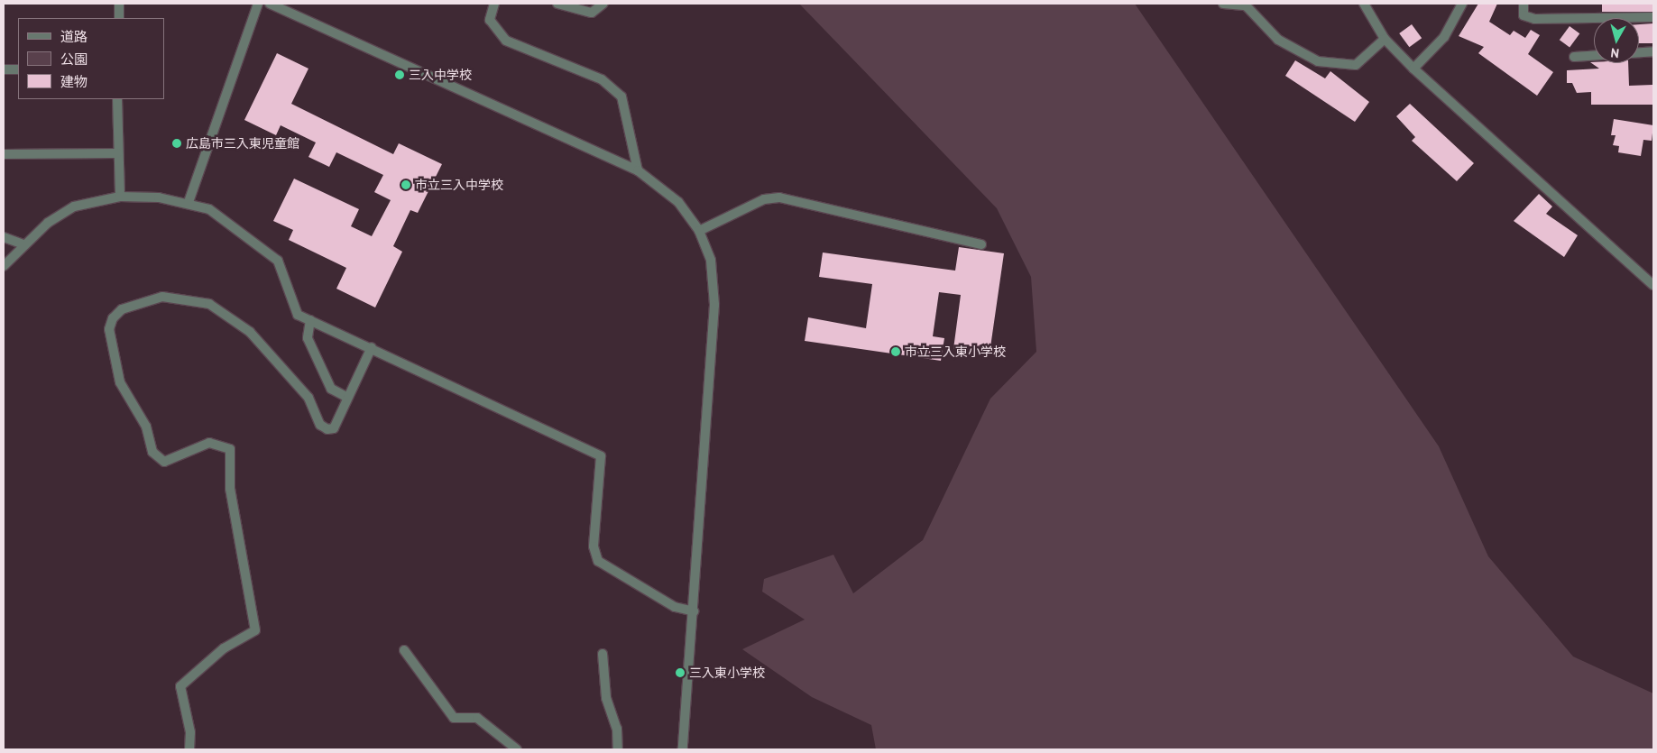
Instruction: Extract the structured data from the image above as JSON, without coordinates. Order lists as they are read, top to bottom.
{
  "places": [
    "三入中学校",
    "広島市三入東児童館",
    "市立三入中学校",
    "市立三入東小学校",
    "三入東小学校"
  ],
  "legend": ["道路", "公園", "建物"],
  "north": "bottom"
}
